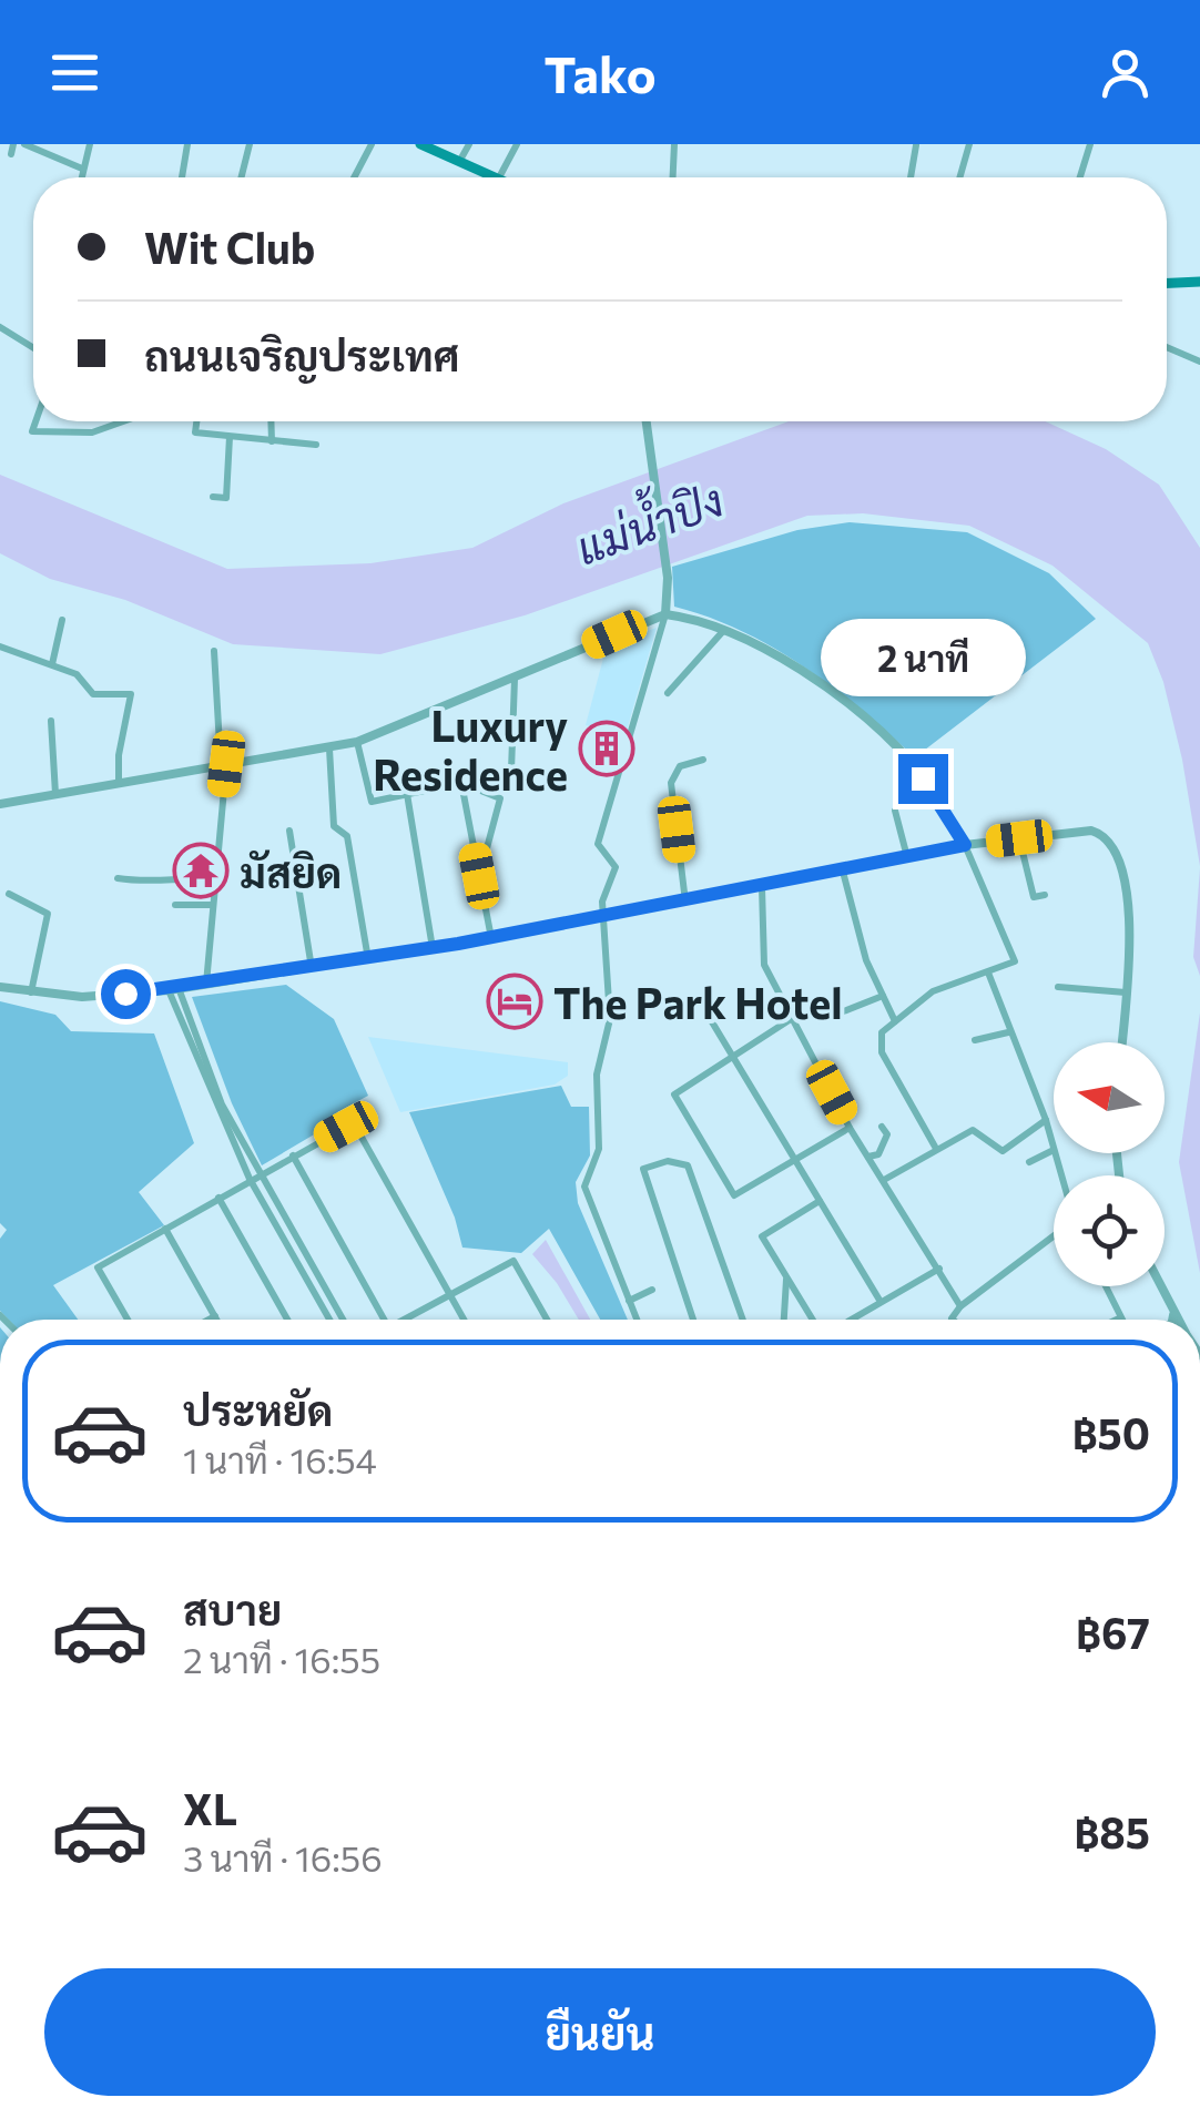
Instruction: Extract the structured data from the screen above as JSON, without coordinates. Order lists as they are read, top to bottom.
{
  "water": ["แม่น้ำปิง"],
  "places": {
    "building": ["Luxury Residence"],
    "temple": ["มัสยิด"],
    "hotel": ["The Park Hotel"]
  },
  "north": "left",
  "page": {
    "header": "Tako",
    "banner": ["Wit Club", "ถนนเจริญประเทศ"],
    "bubble": "2 นาที",
    "list": [
      {
        "name": "ประหยัด",
        "note": "1 นาที · 16:54",
        "value": "฿50"
      },
      {
        "name": "สบาย",
        "note": "2 นาที · 16:55",
        "value": "฿67"
      },
      {
        "name": "XL",
        "note": "3 นาที · 16:56",
        "value": "฿85"
      }
    ],
    "buttons": "ยืนยัน"
  }
}
